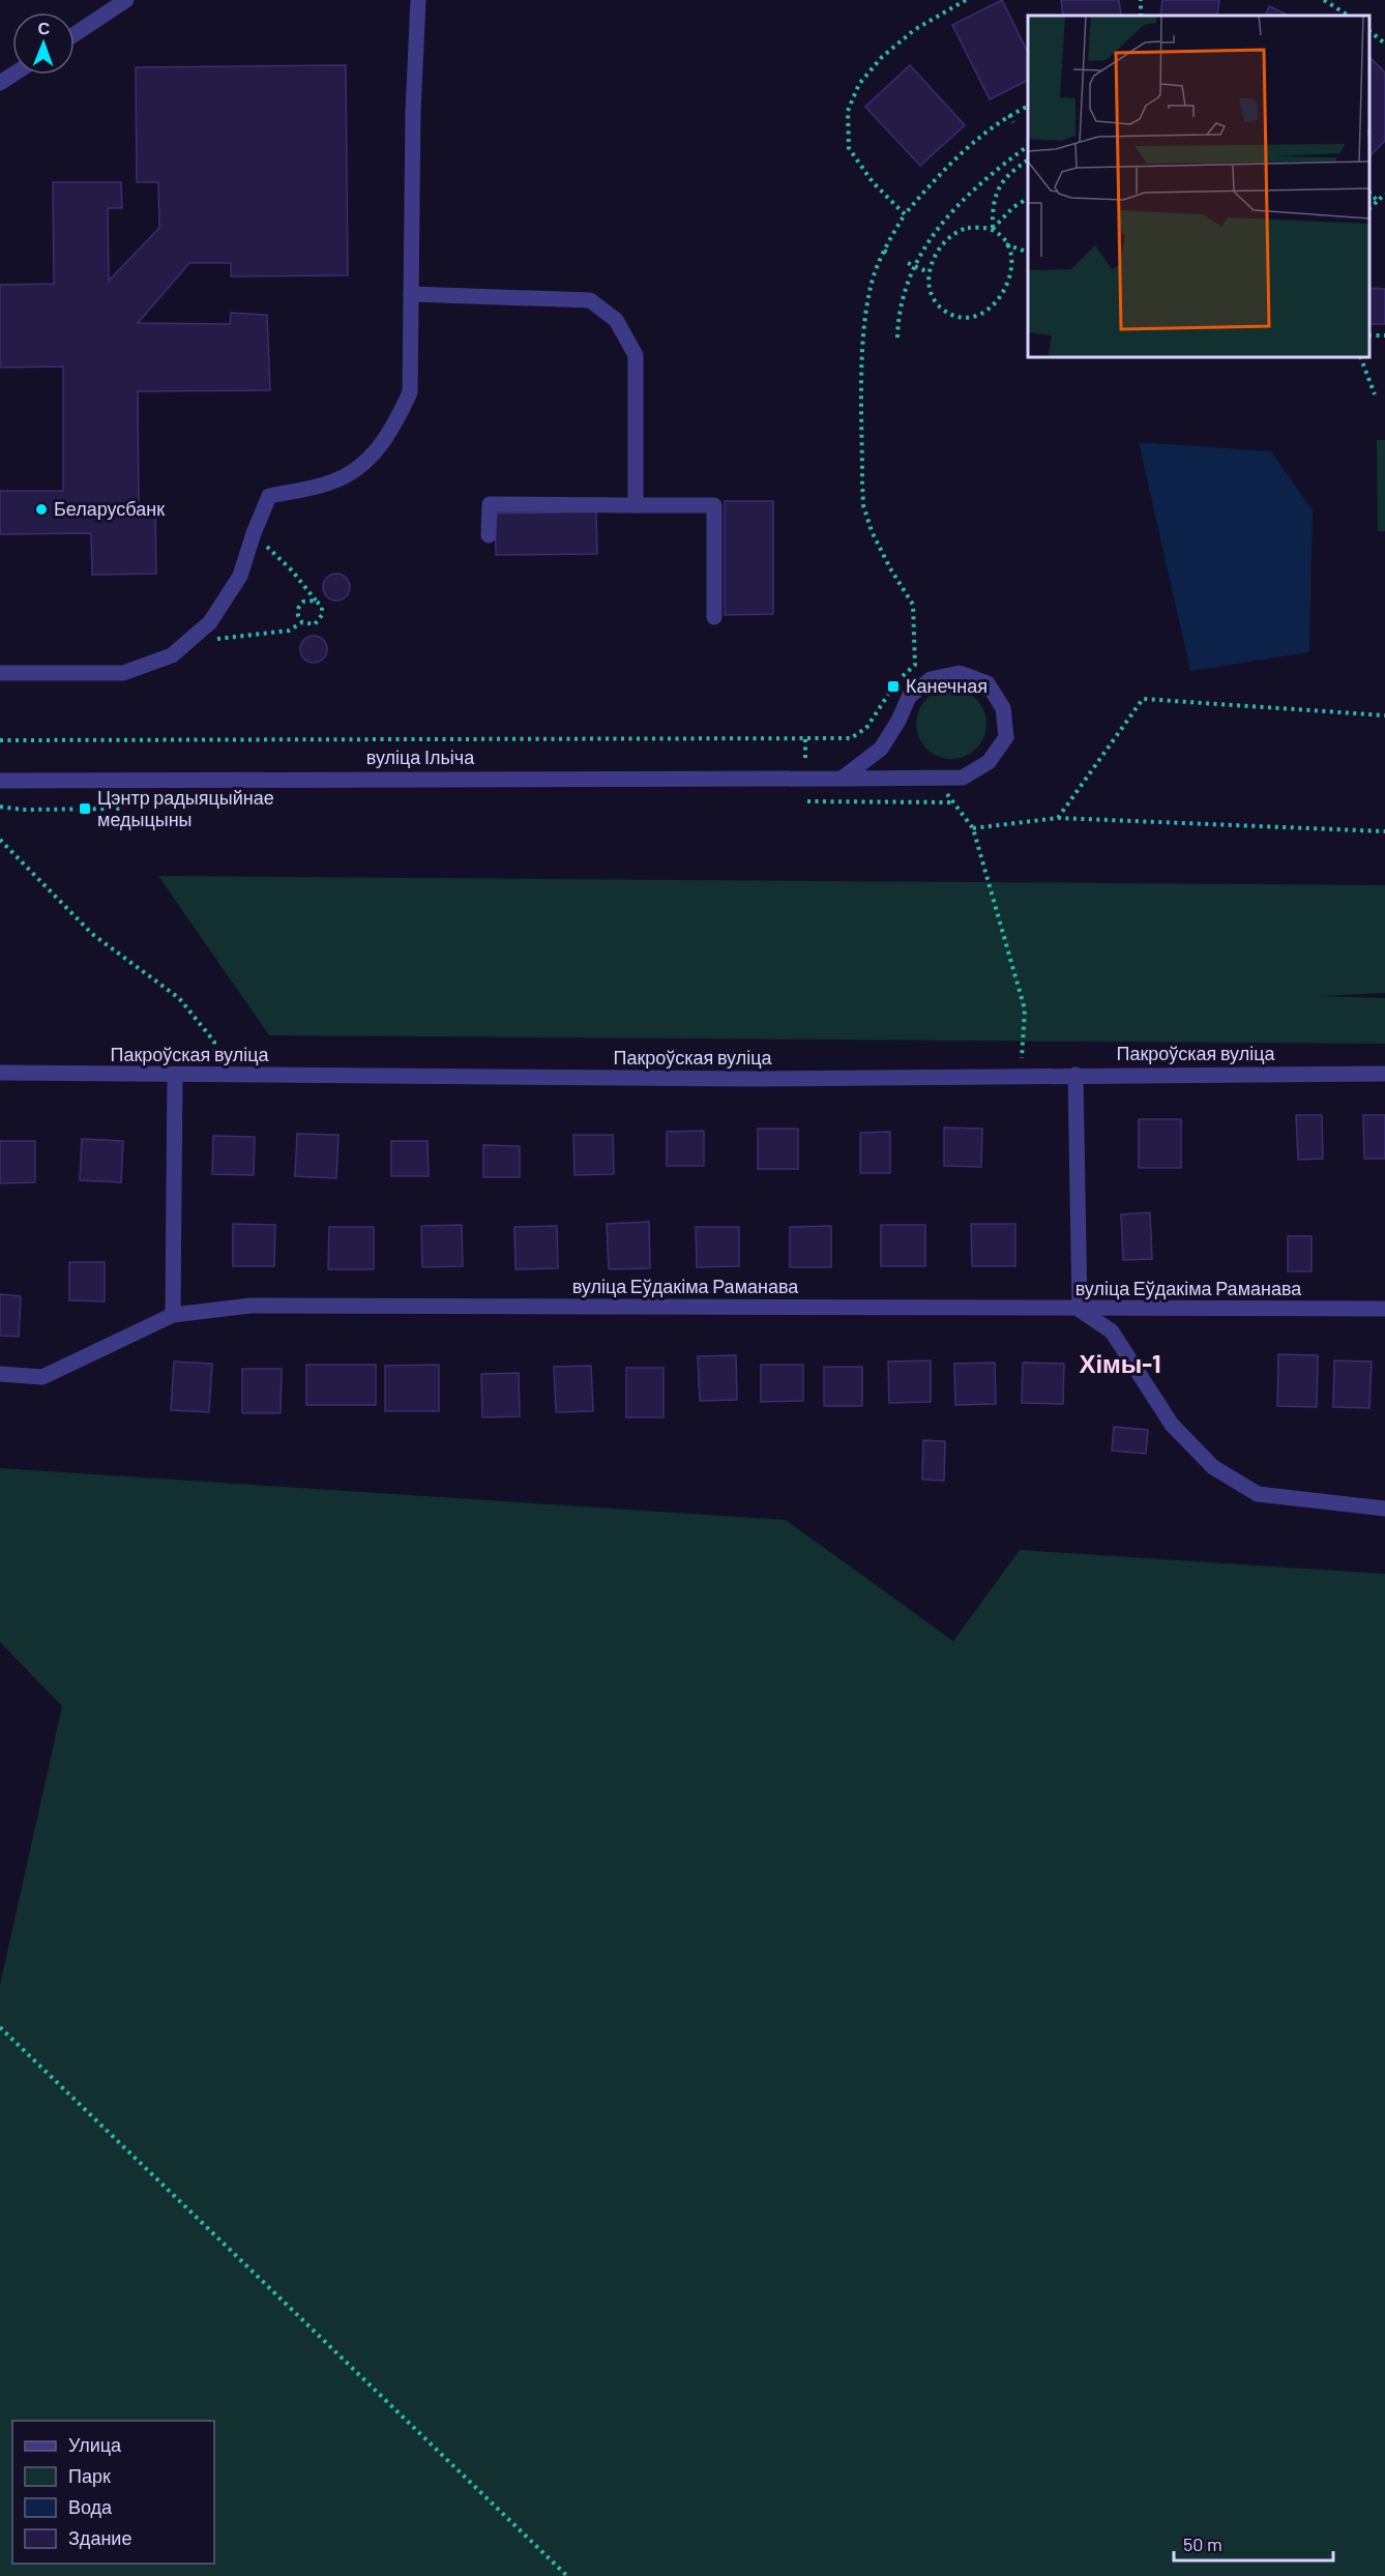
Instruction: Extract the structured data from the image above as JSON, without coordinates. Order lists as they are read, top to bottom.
{
  "streets": {
    "street": ["вуліца Ільіча", "Пакроўская вуліца", "вуліца Еўдакіма Раманава"]
  },
  "districts": ["Хімы-1"],
  "places": {
    "other": ["Беларусбанк"],
    "transit": ["Канечная", "Цэнтр радыяцыйнае медыцыны"]
  },
  "legend": [
    "Улица",
    "Парк",
    "Вода",
    "Здание"
  ],
  "scale_bar": "50 m",
  "north": "top"
}
